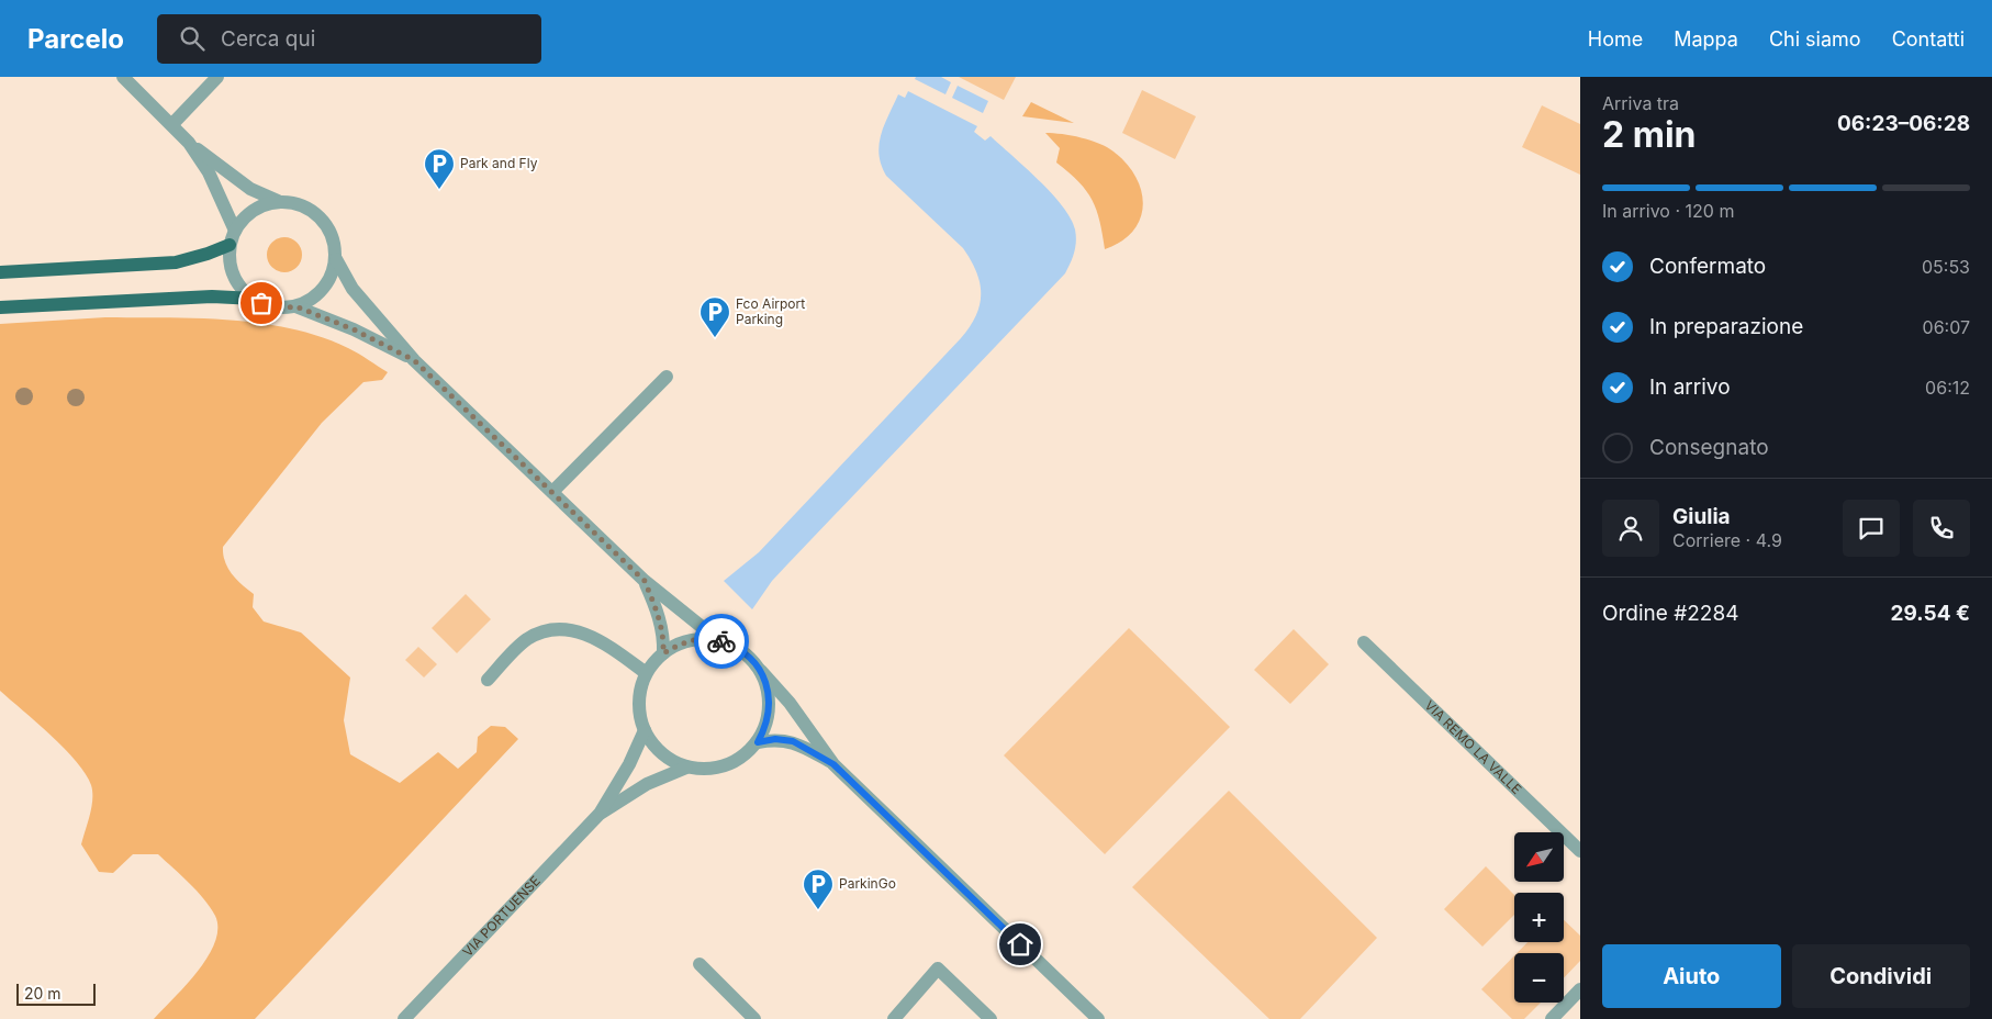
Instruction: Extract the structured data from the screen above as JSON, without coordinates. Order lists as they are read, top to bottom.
{
  "streets": {
    "street": ["VIA REMO LA VALLE", "VIA PORTUENSE"]
  },
  "places": {
    "parking": ["Park and Fly", "Fco Airport Parking", "ParkinGo"]
  },
  "scale_bar": "20 m",
  "north": "bottom left",
  "page": {
    "header": "Parcelo",
    "search": "Cerca qui",
    "nav": [
      "Home",
      "Mappa",
      "Chi siamo",
      "Contatti"
    ],
    "heading": ["2 min", "Arriva tra", "06:23–06:28"],
    "panel": [
      "Giulia",
      "Corriere · 4.9",
      "Ordine #2284",
      "29.54 €"
    ],
    "bar": "In arrivo · 120 m",
    "list": [
      ["Confermato", "05:53"],
      ["In preparazione", "06:07"],
      ["In arrivo", "06:12"],
      "Consegnato"
    ],
    "map_buttons": ["+", "−"],
    "buttons": ["Aiuto", "Condividi"],
    "scale": "20 m"
  }
}
